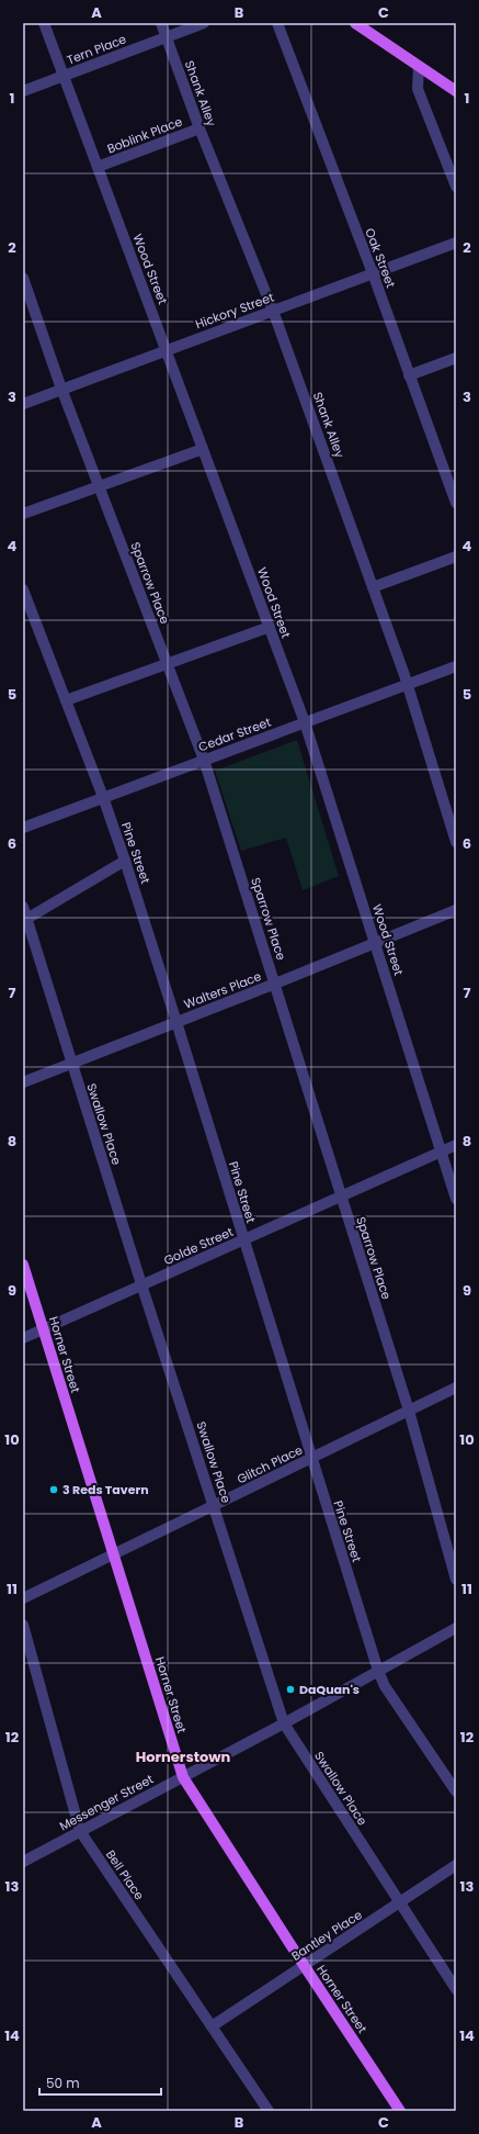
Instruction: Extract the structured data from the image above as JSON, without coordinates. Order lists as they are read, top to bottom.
{
  "streets": {
    "main road": ["Horner Street"],
    "street": [
      "Tern Place",
      "Shank Alley",
      "Boblink Place",
      "Oak Street",
      "Wood Street",
      "Hickory Street",
      "Sparrow Place",
      "Cedar Street",
      "Pine Street",
      "Walters Place",
      "Swallow Place",
      "Golde Street",
      "Glitch Place",
      "Messenger Street",
      "Bell Place",
      "Bantley Place"
    ]
  },
  "crossings": [
    ["Tern Place", "Shank Alley"],
    ["Tern Place", "Wood Street"],
    ["Shank Alley", "Boblink Place"],
    ["Shank Alley", "Hickory Street"],
    ["Shank Alley", "Cedar Street"],
    ["Boblink Place", "Wood Street"],
    ["Oak Street", "Hickory Street"],
    ["Wood Street", "Hickory Street"],
    ["Wood Street", "Cedar Street"],
    ["Wood Street", "Walters Place"],
    ["Wood Street", "Golde Street"],
    ["Hickory Street", "Sparrow Place"],
    ["Sparrow Place", "Cedar Street"],
    ["Sparrow Place", "Walters Place"],
    ["Sparrow Place", "Golde Street"],
    ["Sparrow Place", "Glitch Place"],
    ["Cedar Street", "Pine Street"],
    ["Pine Street", "Walters Place"],
    ["Pine Street", "Golde Street"],
    ["Pine Street", "Glitch Place"],
    ["Pine Street", "Messenger Street"],
    ["Walters Place", "Swallow Place"],
    ["Swallow Place", "Golde Street"],
    ["Swallow Place", "Glitch Place"],
    ["Swallow Place", "Messenger Street"],
    ["Swallow Place", "Bantley Place"],
    ["Golde Street", "Horner Street"],
    ["Horner Street", "Glitch Place"],
    ["Horner Street", "Messenger Street"],
    ["Horner Street", "Bantley Place"],
    ["Messenger Street", "Bell Place"],
    ["Bell Place", "Bantley Place"]
  ],
  "districts": ["Hornerstown"],
  "places": ["3 Reds Tavern", "DaQuan's"],
  "scale_bar": "50 m",
  "grid": {
    "columns": ["A", "B", "C"],
    "rows": [
      "1",
      "2",
      "3",
      "4",
      "5",
      "6",
      "7",
      "8",
      "9",
      "10",
      "11",
      "12",
      "13",
      "14"
    ]
  }
}
